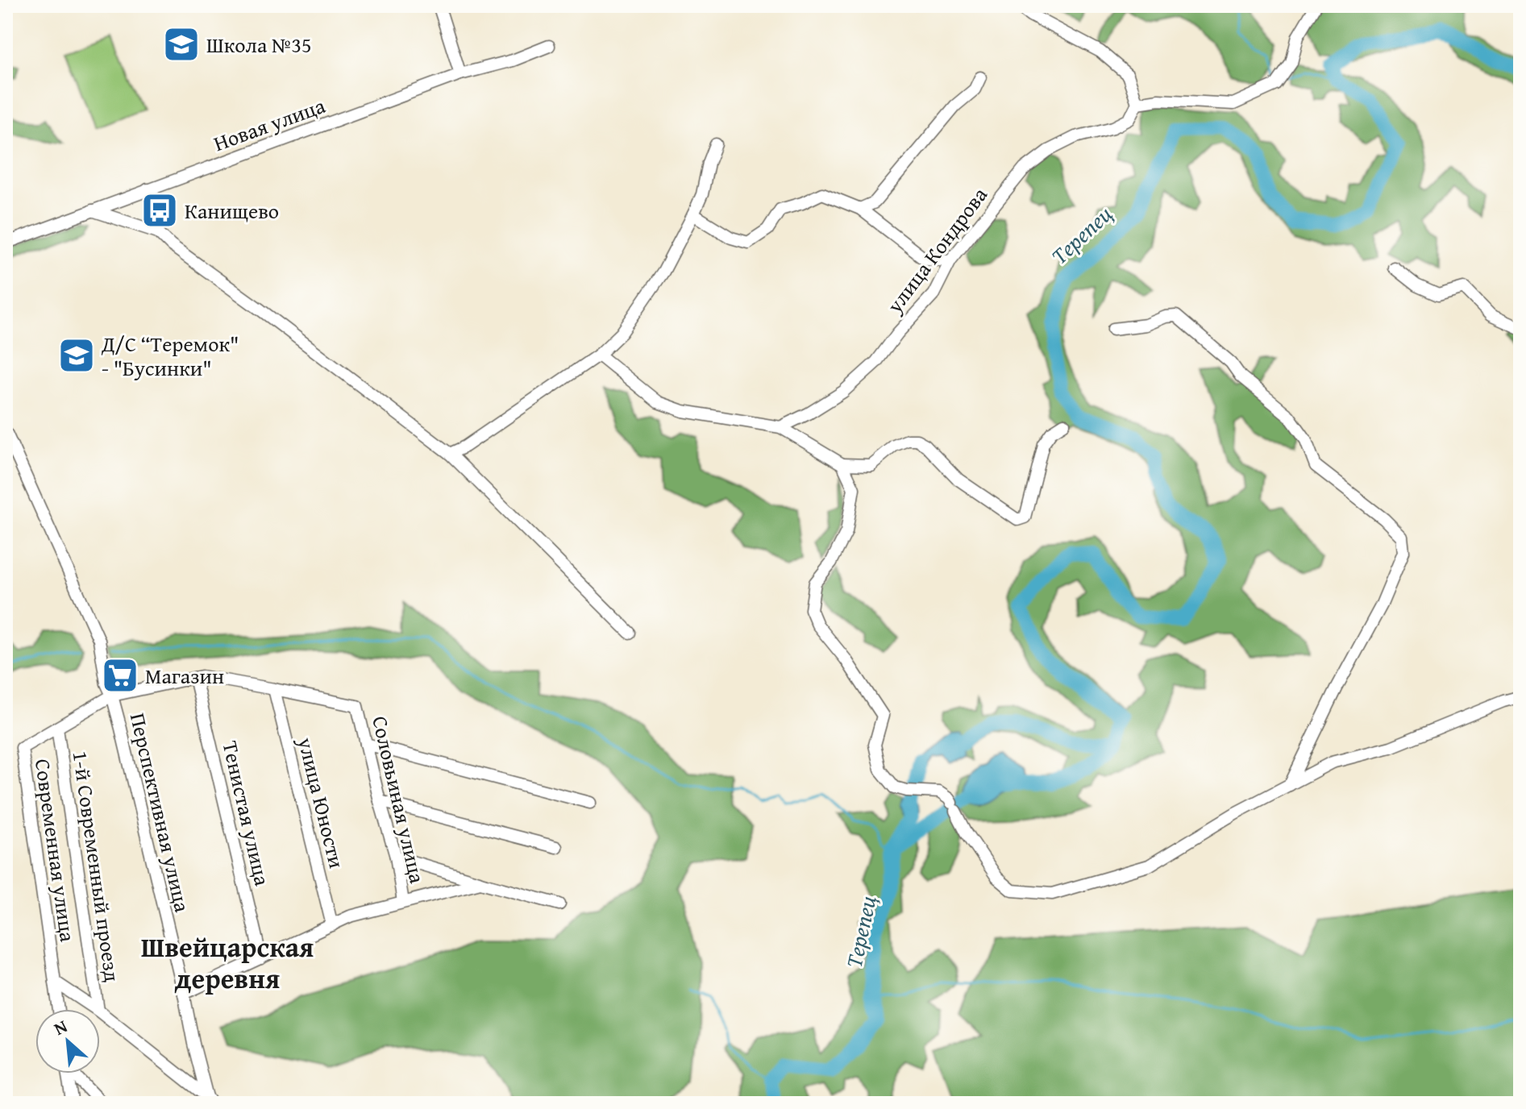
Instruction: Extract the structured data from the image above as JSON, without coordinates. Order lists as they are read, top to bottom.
{
  "streets": {
    "street": [
      "Новая улица",
      "улица Кондрова",
      "Соловьиная улица",
      "улица Юности",
      "Перспективная улица",
      "Тенистая улица",
      "Современная улица",
      "1-й Современный проезд"
    ]
  },
  "crossings": [
    ["Соловьиная улица", "Современная улица"],
    ["улица Юности", "Современная улица"],
    ["Перспективная улица", "Современная улица"],
    ["Тенистая улица", "Современная улица"],
    ["Современная улица", "1-й Современный проезд"]
  ],
  "districts": ["Швейцарская деревня"],
  "water": ["Терепец"],
  "places": {
    "school or university": ["Школа №35", "Д/С “Теремок\" - \"Бусинки\""],
    "bus stop": ["Канищево"],
    "supermarket": ["Магазин"]
  },
  "north": "top left"
}
